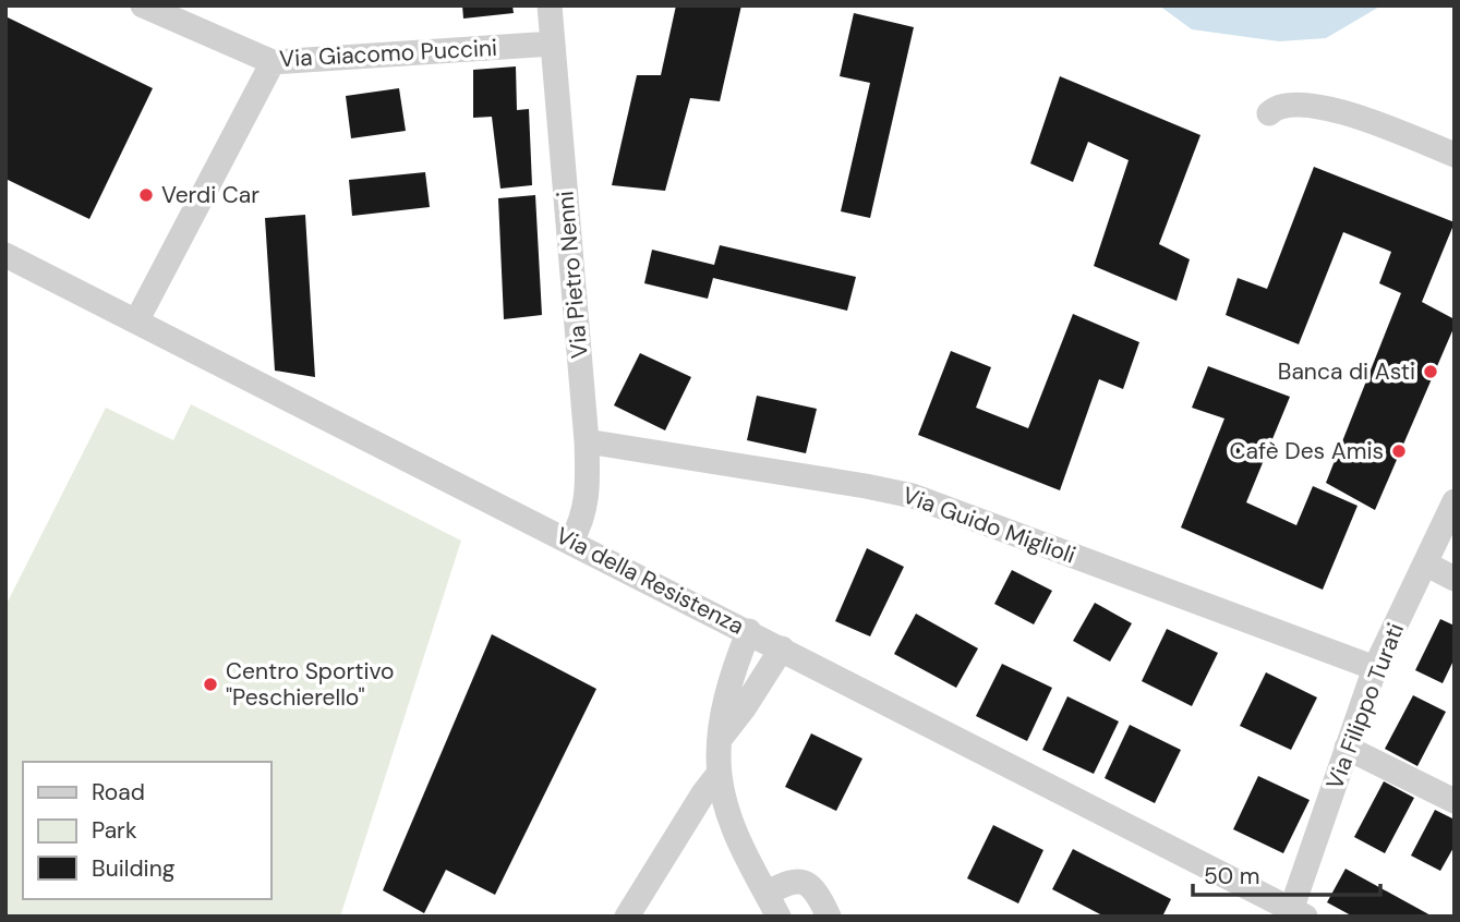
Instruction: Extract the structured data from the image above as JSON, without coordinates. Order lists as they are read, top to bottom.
{
  "streets": {
    "street": [
      "Via Giacomo Puccini",
      "Via Pietro Nenni",
      "Via Guido Miglioli",
      "Via della Resistenza",
      "Via Filippo Turati"
    ]
  },
  "crossings": [
    ["Via Giacomo Puccini", "Via Pietro Nenni"],
    ["Via Pietro Nenni", "Via Guido Miglioli"],
    ["Via Pietro Nenni", "Via della Resistenza"],
    ["Via Guido Miglioli", "Via Filippo Turati"],
    ["Via della Resistenza", "Via Filippo Turati"]
  ],
  "places": [
    "Verdi Car",
    "Banca di Asti",
    "Cafè Des Amis",
    "Centro Sportivo \"Peschierello\""
  ],
  "legend": ["Road", "Park", "Building"],
  "scale_bar": "50 m"
}
